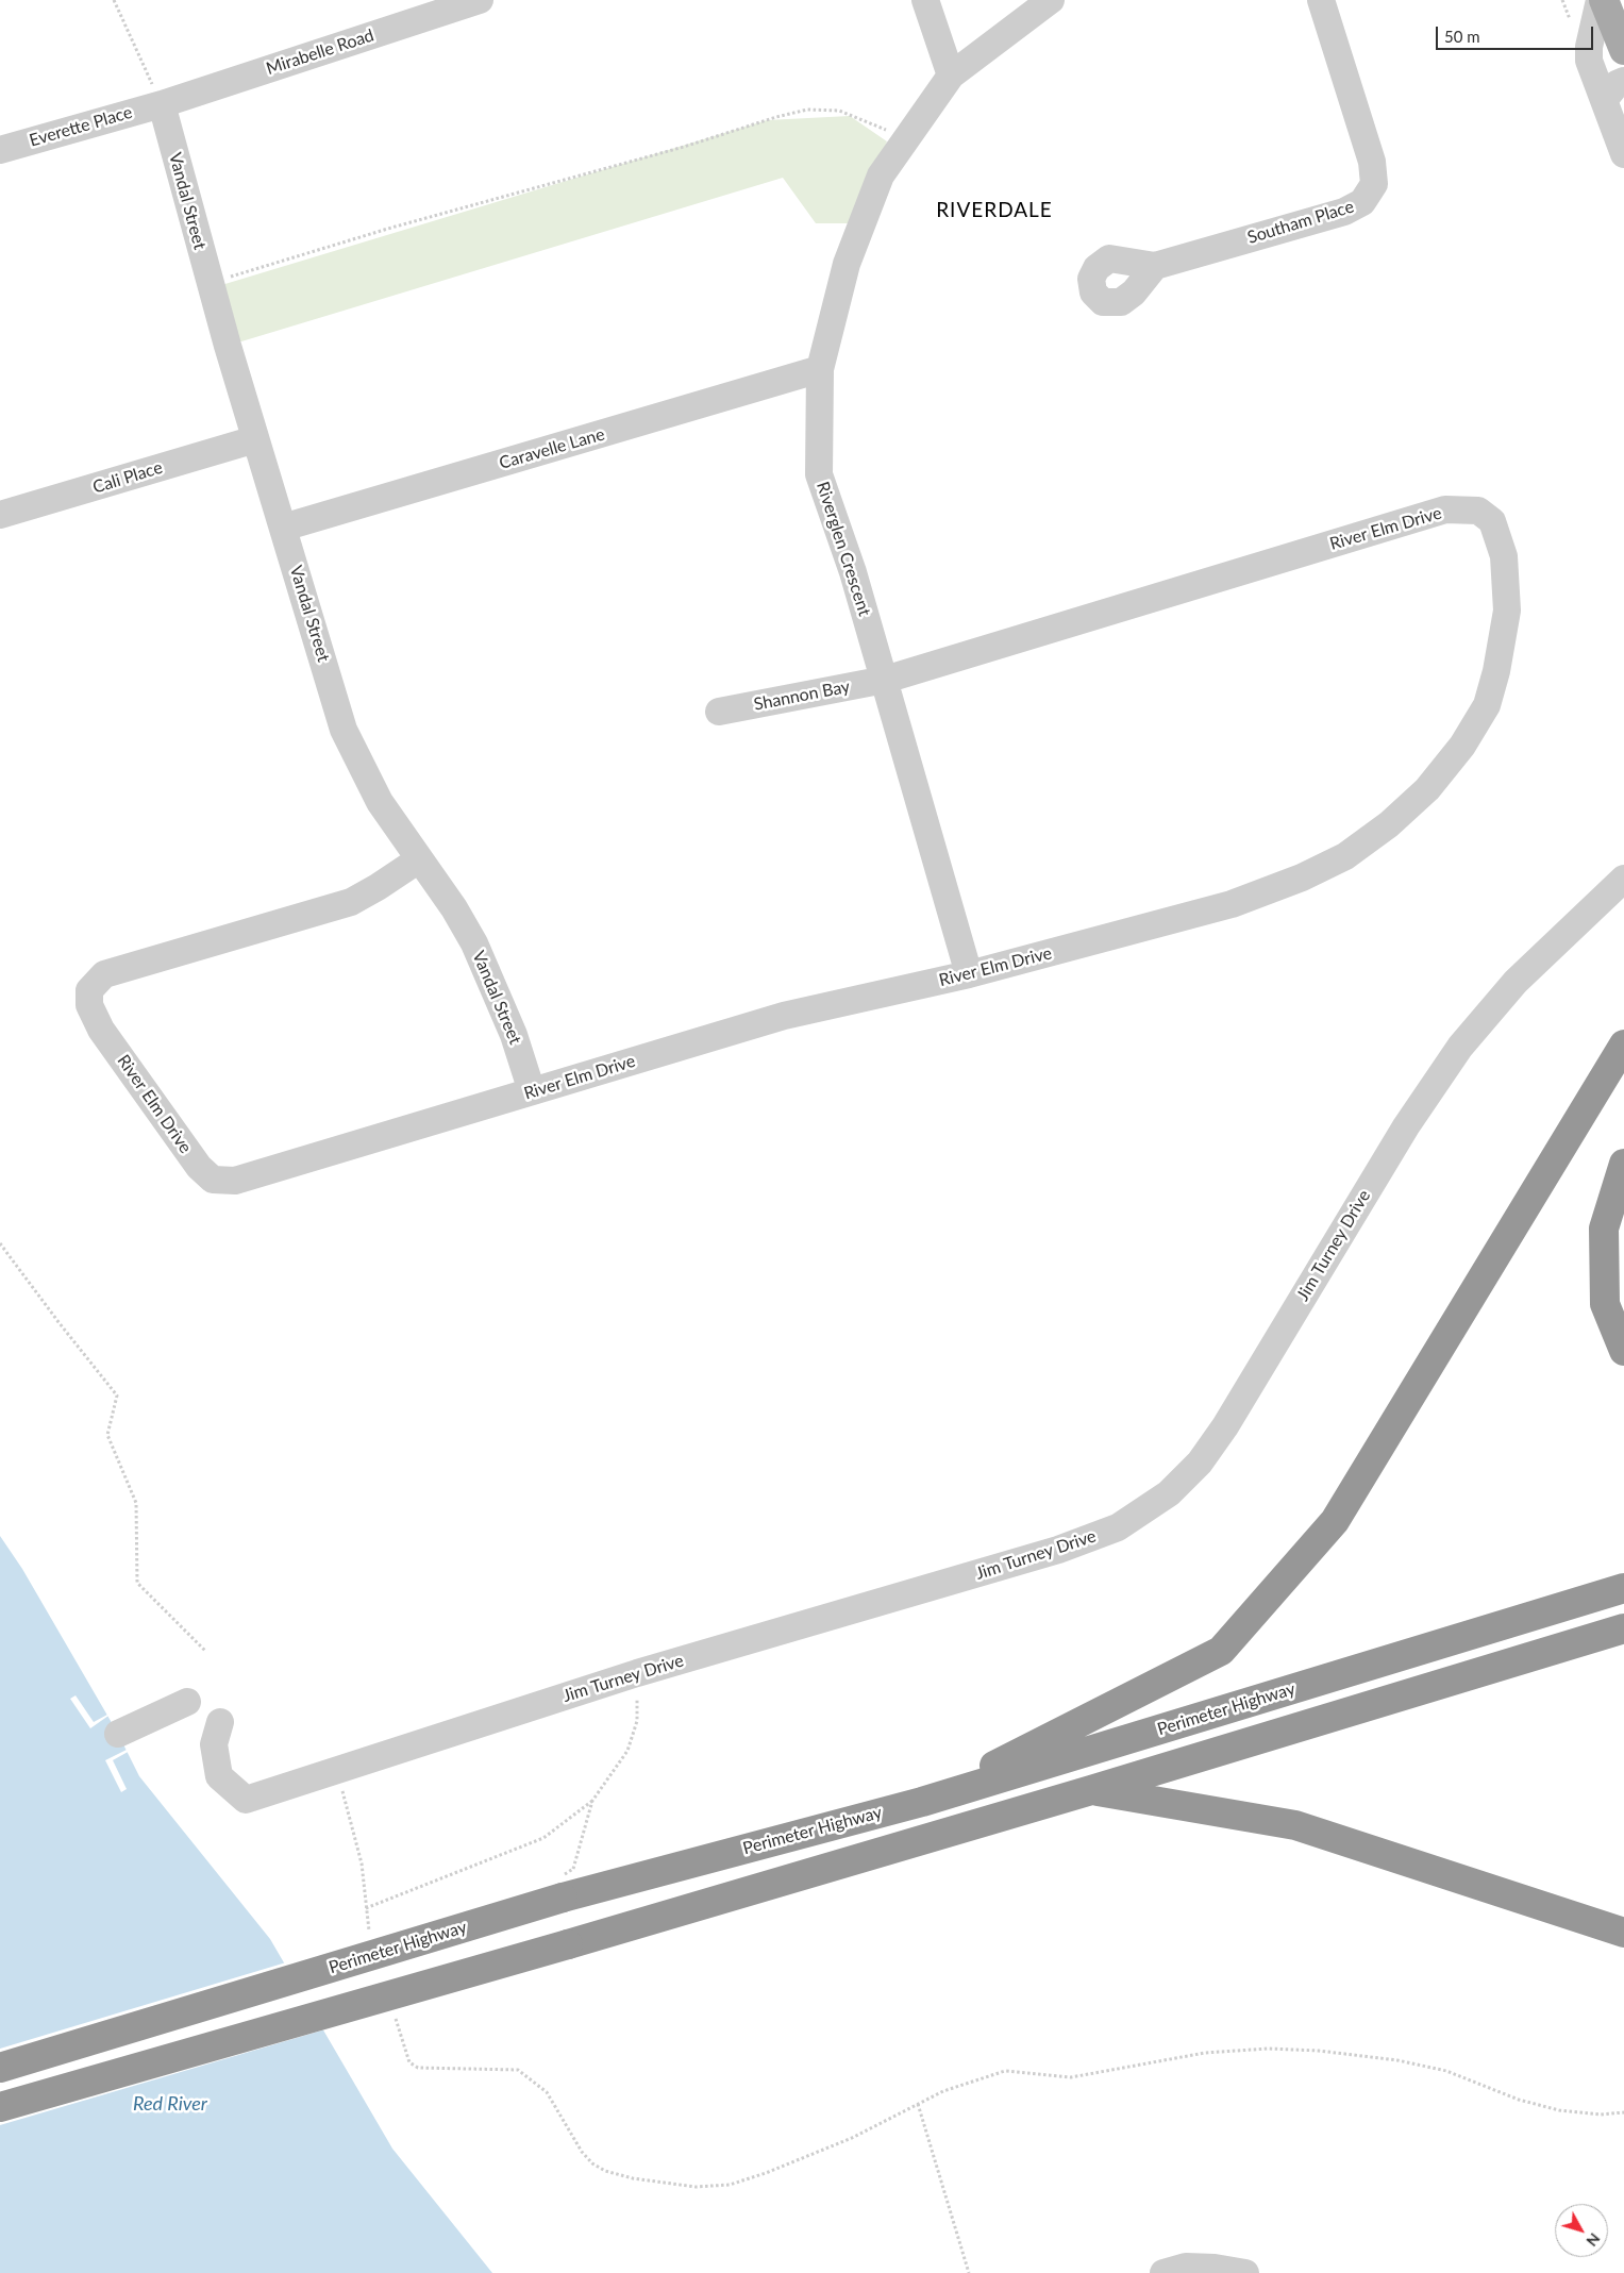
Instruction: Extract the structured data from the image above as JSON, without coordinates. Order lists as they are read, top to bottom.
{
  "streets": {
    "highway": ["Perimeter Highway"],
    "street": [
      "Mirabelle Road",
      "Everette Place",
      "Vandal Street",
      "Southam Place",
      "Caravelle Lane",
      "Cali Place",
      "River Elm Drive",
      "Riverglen Crescent",
      "Shannon Bay",
      "Jim Turney Drive"
    ]
  },
  "crossings": [
    ["Mirabelle Road", "Everette Place"],
    ["Mirabelle Road", "Vandal Street"],
    ["Everette Place", "Vandal Street"],
    ["Vandal Street", "Caravelle Lane"],
    ["Vandal Street", "Cali Place"],
    ["Vandal Street", "River Elm Drive"],
    ["Caravelle Lane", "Riverglen Crescent"],
    ["River Elm Drive", "Riverglen Crescent"],
    ["River Elm Drive", "Shannon Bay"],
    ["Riverglen Crescent", "Shannon Bay"]
  ],
  "districts": ["RIVERDALE"],
  "water": ["Red River"],
  "scale_bar": "50 m",
  "north": "bottom right"
}
